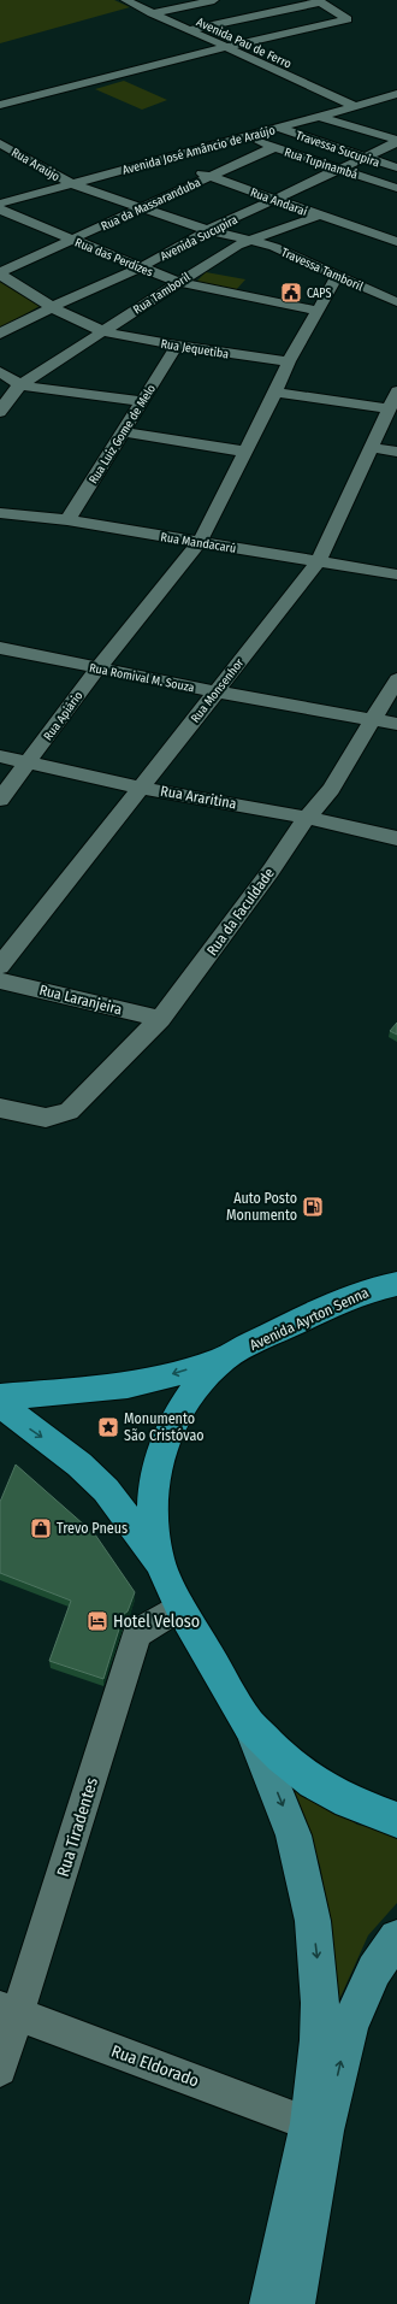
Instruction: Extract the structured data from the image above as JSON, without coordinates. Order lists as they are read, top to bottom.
{
  "streets": {
    "highway": ["Avenida Ayrton Senna"],
    "street": [
      "Avenida Pau de Ferro",
      "Travessa Sucupira",
      "Avenida José Amâncio de Araújo",
      "Rua Tupinambá",
      "Rua Araújo",
      "Rua Andaraí",
      "Rua da Massaranduba",
      "Avenida Sucupira",
      "Rua das Perdizes",
      "Travessa Tamboril",
      "Rua Tamboril",
      "Rua Jequetiba",
      "Rua Luiz Gome de Melo",
      "Rua Mandacarú",
      "Rua Romival M. Souza",
      "Rua Monsenhor",
      "Rua Apiário",
      "Rua Araritina",
      "Rua da Faculdade",
      "Rua Laranjeira",
      "Rua Tiradentes",
      "Rua Eldorado"
    ]
  },
  "crossings": [
    ["Travessa Sucupira", "Avenida José Amâncio de Araújo"],
    ["Travessa Sucupira", "Avenida Sucupira"],
    ["Avenida José Amâncio de Araújo", "Rua Tupinambá"],
    ["Avenida José Amâncio de Araújo", "Rua Andaraí"],
    ["Rua Tupinambá", "Rua da Massaranduba"],
    ["Rua Tupinambá", "Avenida Sucupira"],
    ["Rua Araújo", "Rua da Massaranduba"],
    ["Rua Araújo", "Travessa Tamboril"],
    ["Rua Andaraí", "Rua da Massaranduba"],
    ["Rua Andaraí", "Avenida Sucupira"],
    ["Rua Andaraí", "Rua Tamboril"],
    ["Rua da Massaranduba", "Rua das Perdizes"],
    ["Rua da Massaranduba", "Travessa Tamboril"],
    ["Rua da Massaranduba", "Rua Jequetiba"],
    ["Avenida Sucupira", "Rua das Perdizes"],
    ["Avenida Sucupira", "Travessa Tamboril"],
    ["Avenida Sucupira", "Rua Jequetiba"],
    ["Rua das Perdizes", "Rua Tamboril"],
    ["Rua das Perdizes", "Rua Apiário"],
    ["Travessa Tamboril", "Rua Tamboril"],
    ["Travessa Tamboril", "Rua Apiário"],
    ["Rua Tamboril", "Rua Jequetiba"],
    ["Rua Jequetiba", "Rua Luiz Gome de Melo"],
    ["Rua Jequetiba", "Rua Apiário"],
    ["Rua Luiz Gome de Melo", "Rua Mandacarú"],
    ["Rua Mandacarú", "Rua Monsenhor"],
    ["Rua Mandacarú", "Rua Apiário"],
    ["Rua Romival M. Souza", "Rua Monsenhor"],
    ["Rua Romival M. Souza", "Rua Apiário"],
    ["Rua Romival M. Souza", "Rua da Faculdade"],
    ["Rua Monsenhor", "Rua Araritina"],
    ["Rua Apiário", "Rua Araritina"],
    ["Rua Araritina", "Rua da Faculdade"],
    ["Rua da Faculdade", "Rua Laranjeira"],
    ["Avenida Ayrton Senna", "Rua Tiradentes"],
    ["Rua Tiradentes", "Rua Eldorado"]
  ],
  "places": {
    "public building": ["CAPS"],
    "fuel station": ["Auto Posto Monumento"],
    "place": ["Monumento São Cristóvao"],
    "shop": ["Trevo Pneus"],
    "hotel": ["Hotel Veloso"]
  }
}
